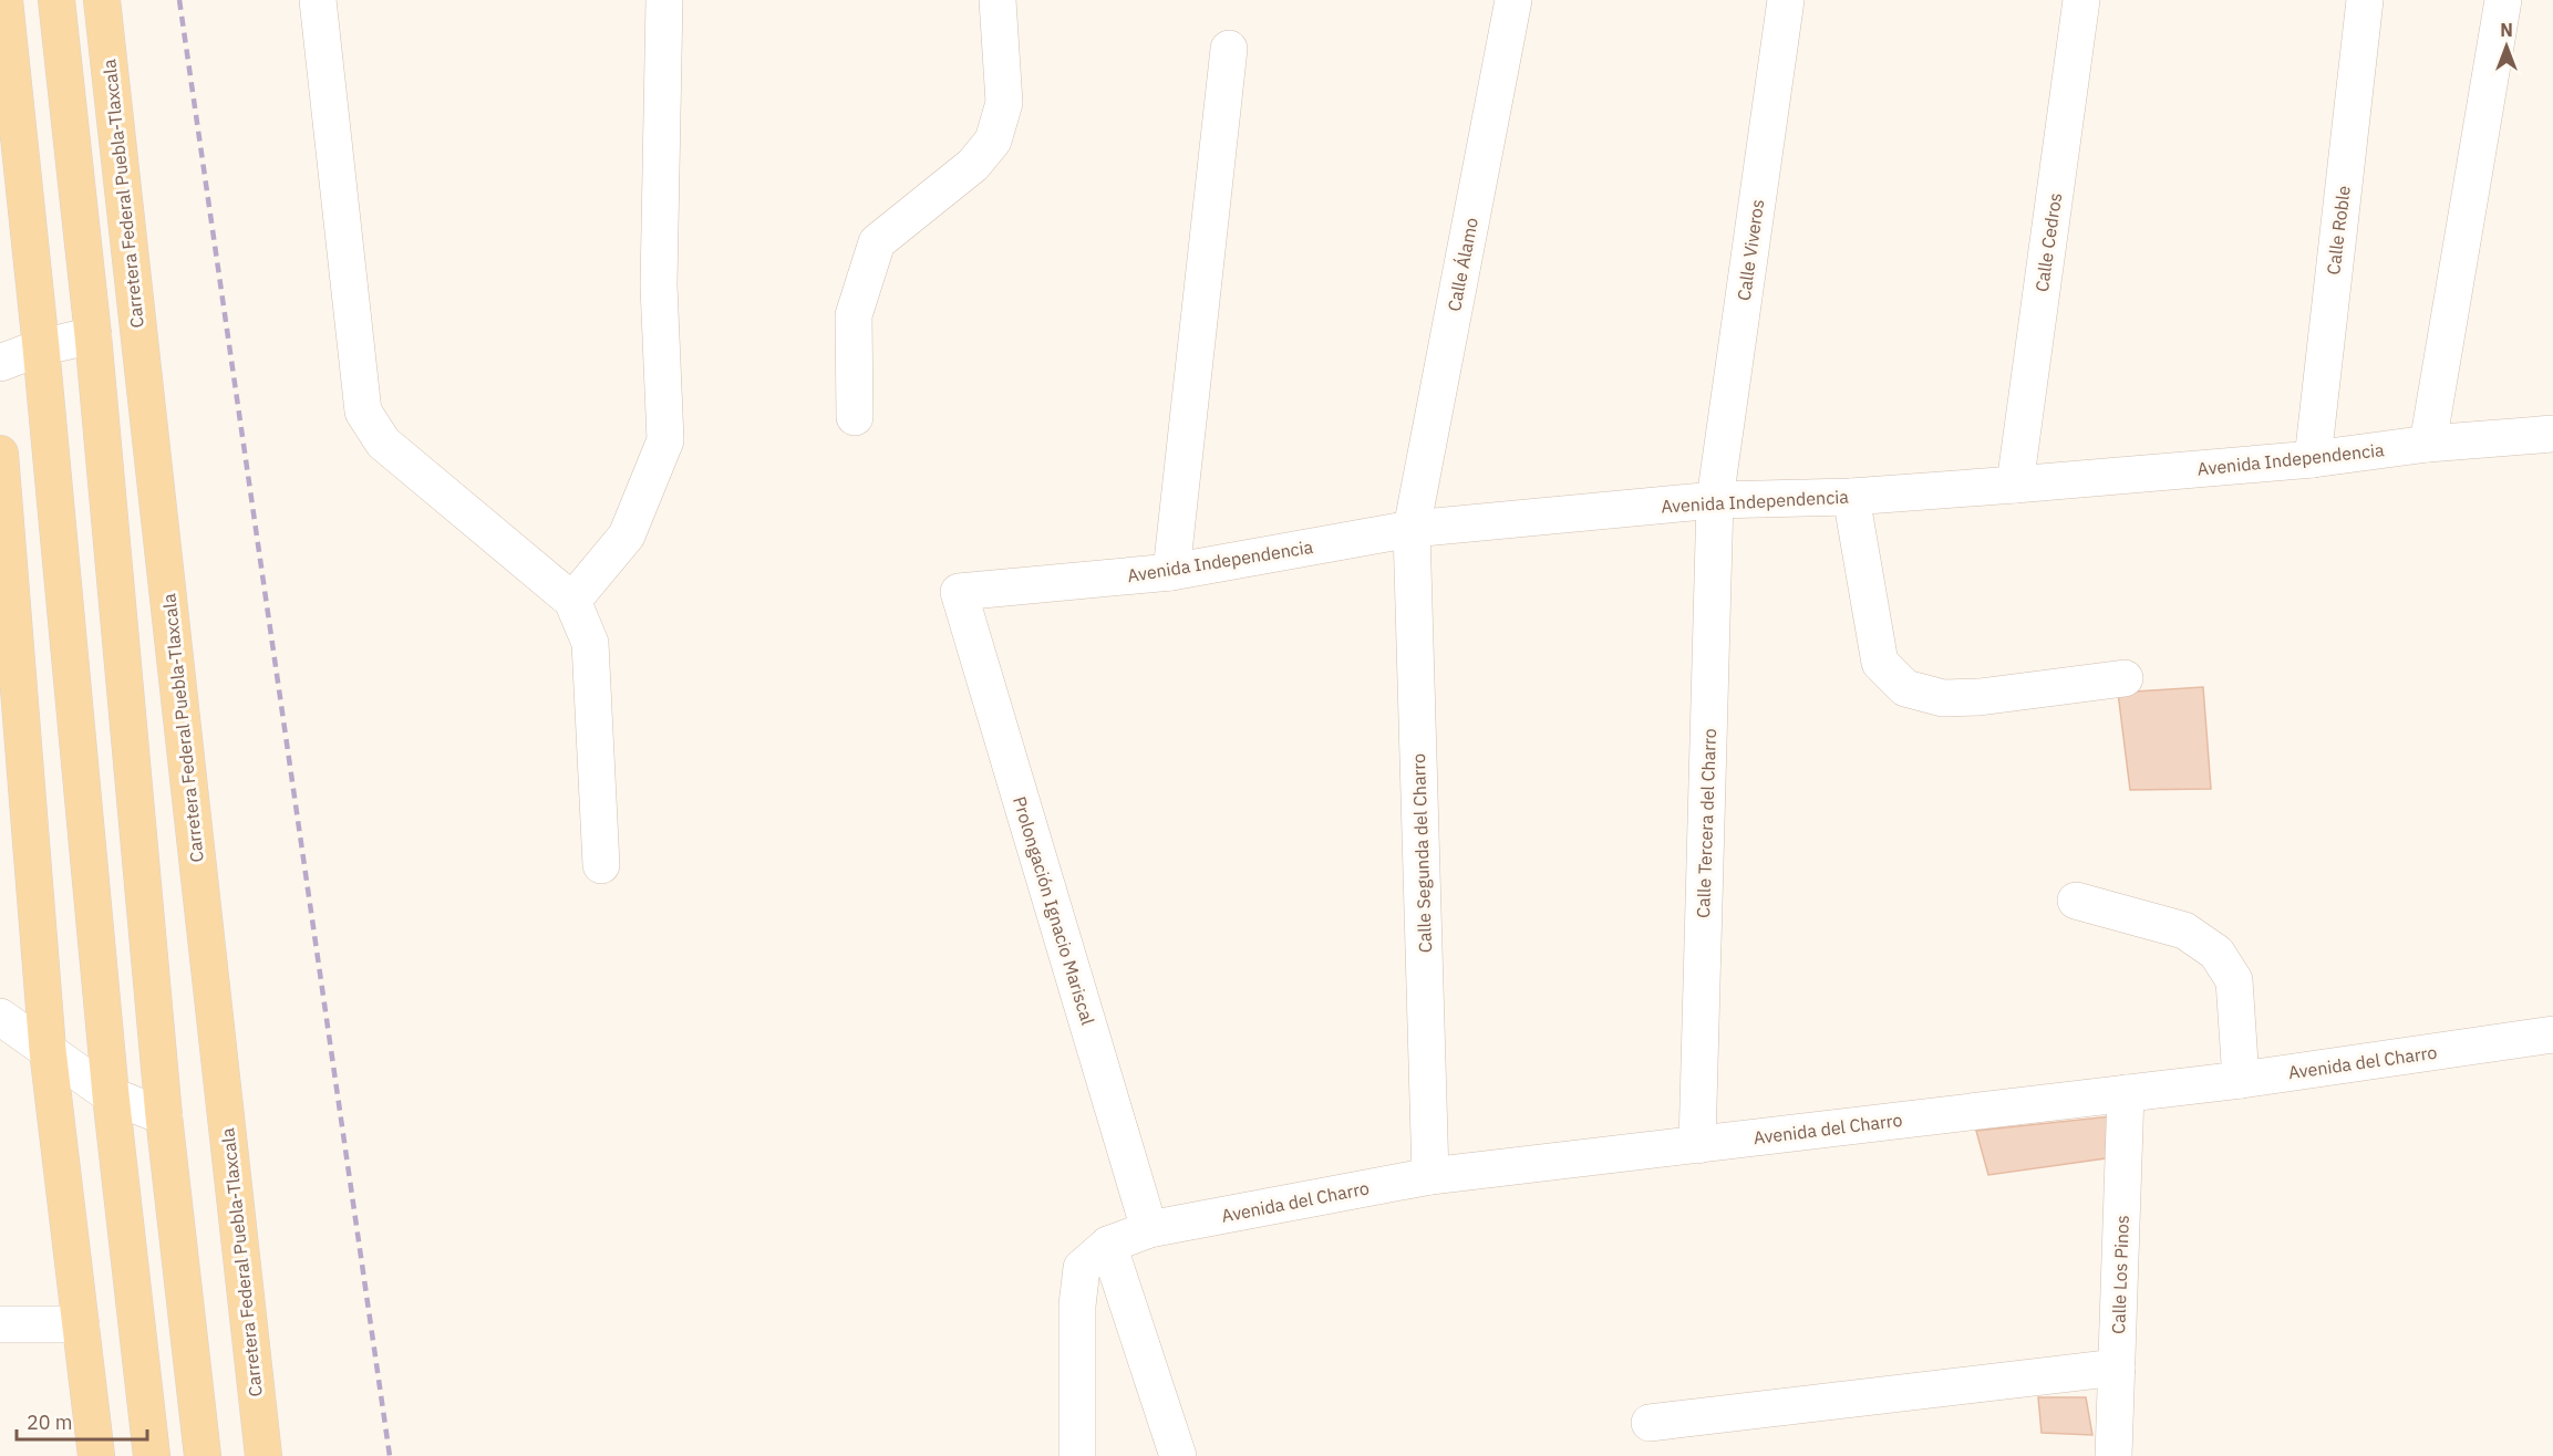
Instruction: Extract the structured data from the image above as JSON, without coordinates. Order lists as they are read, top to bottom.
{
  "streets": {
    "main road": ["Carretera Federal Puebla-Tlaxcala"],
    "street": [
      "Calle Roble",
      "Calle Cedros",
      "Calle Viveros",
      "Calle Álamo",
      "Avenida Independencia",
      "Calle Tercera del Charro",
      "Calle Segunda del Charro",
      "Prolongación Ignacio Mariscal",
      "Avenida del Charro",
      "Calle Los Pinos"
    ]
  },
  "crossings": [
    ["Calle Roble", "Avenida Independencia"],
    ["Calle Cedros", "Avenida Independencia"],
    ["Calle Viveros", "Avenida Independencia"],
    ["Calle Viveros", "Calle Tercera del Charro"],
    ["Calle Álamo", "Avenida Independencia"],
    ["Calle Álamo", "Calle Segunda del Charro"],
    ["Avenida Independencia", "Calle Tercera del Charro"],
    ["Avenida Independencia", "Calle Segunda del Charro"],
    ["Avenida Independencia", "Prolongación Ignacio Mariscal"],
    ["Calle Tercera del Charro", "Avenida del Charro"],
    ["Calle Segunda del Charro", "Avenida del Charro"],
    ["Prolongación Ignacio Mariscal", "Avenida del Charro"],
    ["Avenida del Charro", "Calle Los Pinos"]
  ],
  "scale_bar": "20 m",
  "north": "top"
}
